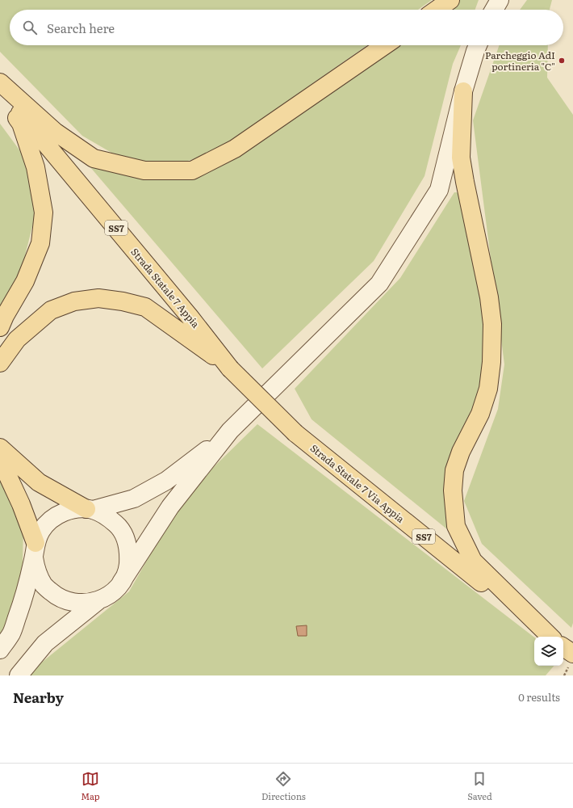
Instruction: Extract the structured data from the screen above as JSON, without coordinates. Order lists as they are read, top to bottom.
{
  "streets": {
    "main road": ["SS7", "Strada Statale 7 Appia", "Strada Statale 7 Via Appia"]
  },
  "crossings": [
    ["Strada Statale 7 Appia", "Strada Statale 7 Via Appia"]
  ],
  "places": ["Parcheggio AdI portineria \"C\""],
  "page": {
    "search": "Search here",
    "heading": ["Nearby", "0 results"],
    "nav": ["Map", "Directions", "Saved"]
  }
}
